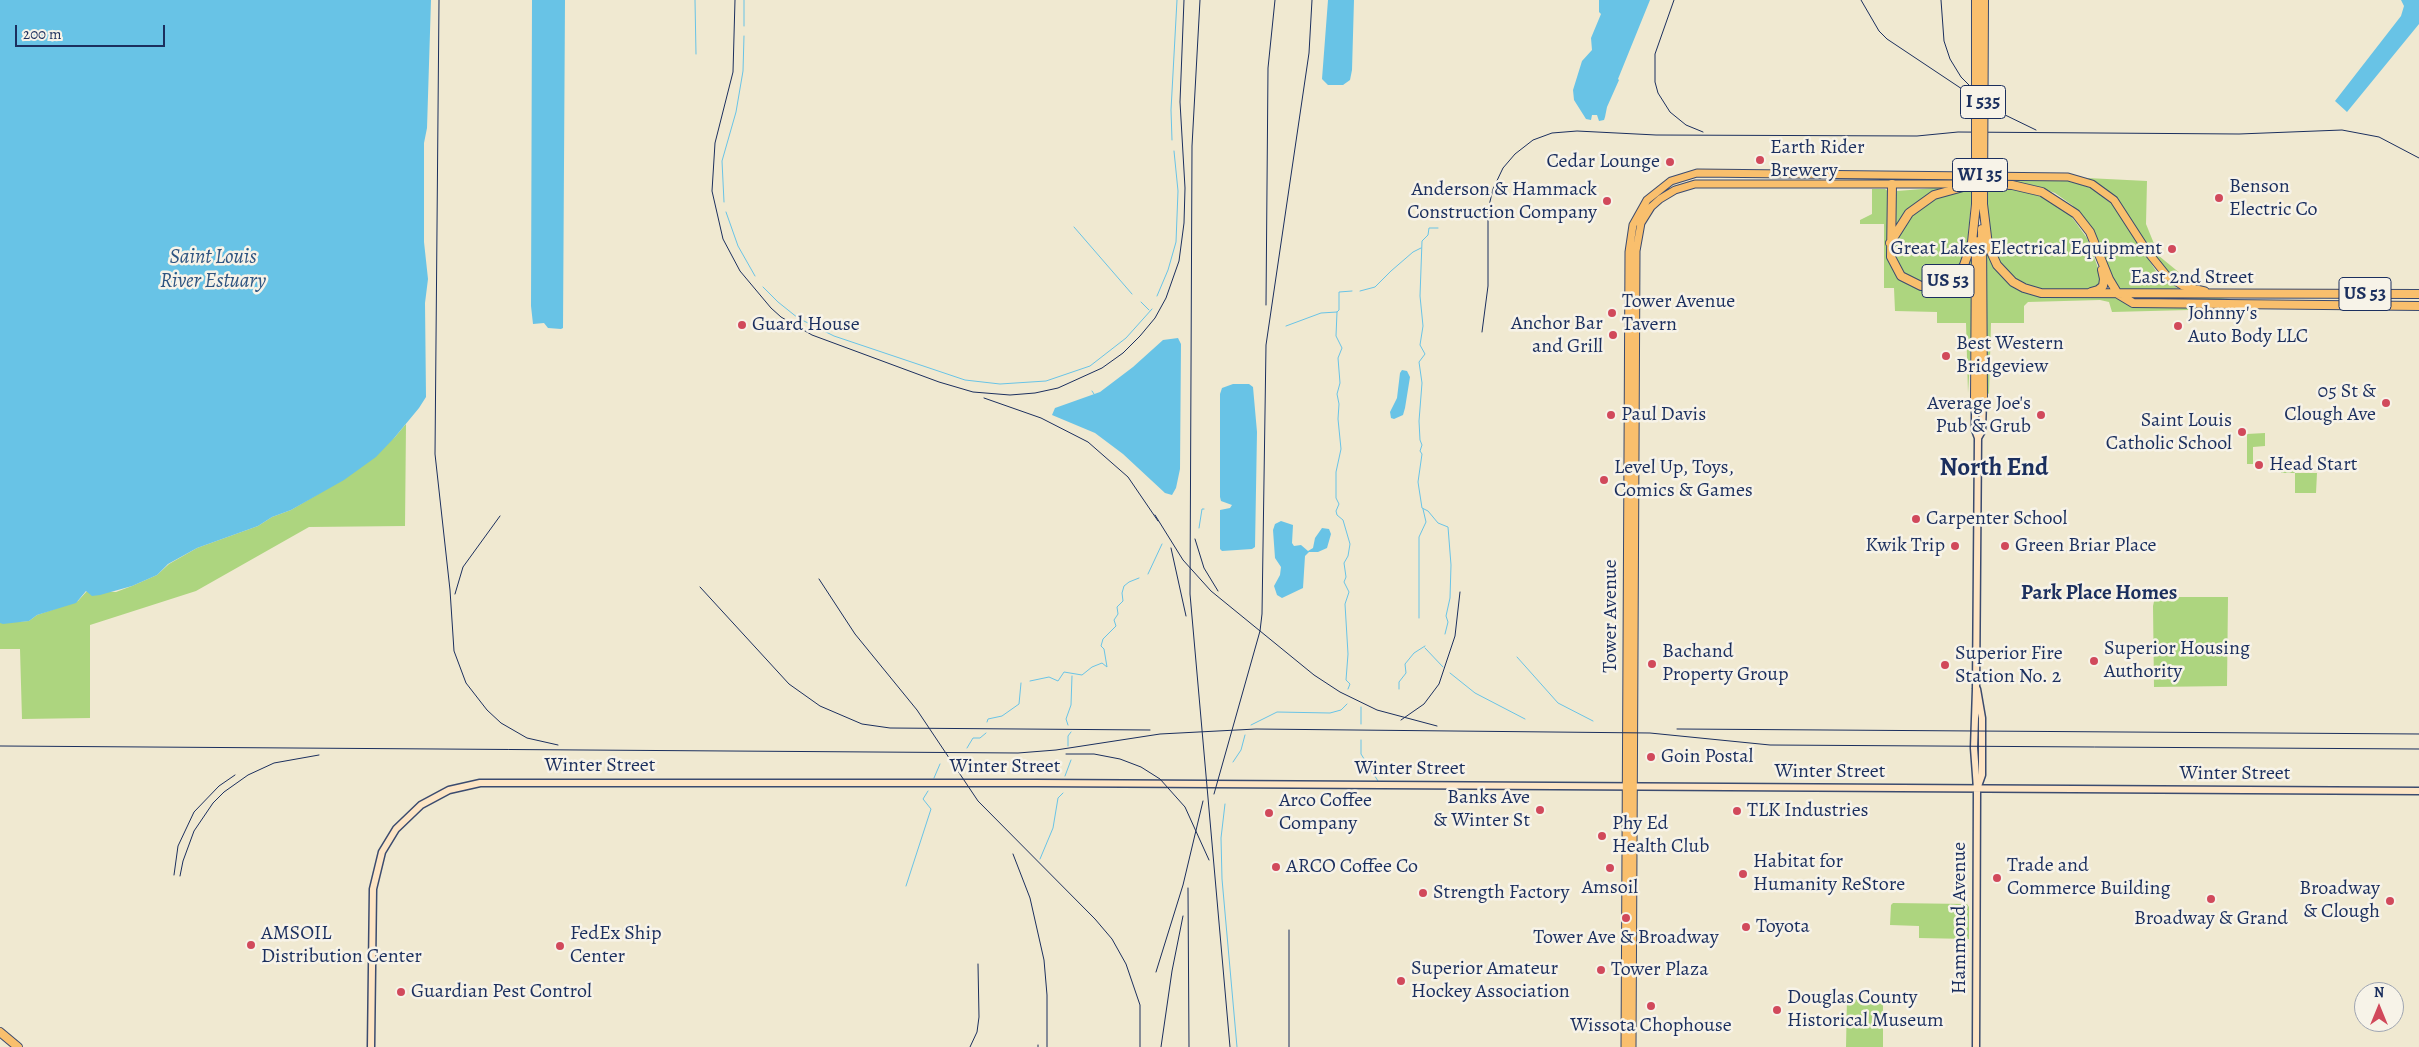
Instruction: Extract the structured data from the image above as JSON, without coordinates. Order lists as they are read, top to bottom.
{
  "streets": {
    "highway": ["I 535", "East 2nd Street", "US 53"],
    "main road": ["WI 35", "Tower Avenue"],
    "street": ["Winter Street", "Hammond Avenue"]
  },
  "crossings": [
    ["I 535", "US 53"],
    ["I 535", "Hammond Avenue"],
    ["WI 35", "Tower Avenue"],
    ["East 2nd Street", "US 53"],
    ["East 2nd Street", "Tower Avenue"],
    ["Tower Avenue", "Winter Street"],
    ["Winter Street", "Hammond Avenue"]
  ],
  "districts": ["North End", "Park Place Homes"],
  "water": ["Saint Louis River Estuary"],
  "places": [
    "Earth Rider Brewery",
    "Cedar Lounge",
    "Benson Electric Co",
    "Anderson & Hammack Construction Company",
    "Great Lakes Electrical Equipment",
    "Tower Avenue Tavern",
    "Guard House",
    "Johnny's Auto Body LLC",
    "Anchor Bar and Grill",
    "Best Western Bridgeview",
    "05 St & Clough Ave",
    "Paul Davis",
    "Average Joe's Pub & Grub",
    "Saint Louis Catholic School",
    "Head Start",
    "Level Up, Toys, Comics & Games",
    "Carpenter School",
    "Kwik Trip",
    "Green Briar Place",
    "Superior Housing Authority",
    "Bachand Property Group",
    "Superior Fire Station No. 2",
    "Goin Postal",
    "Banks Ave & Winter St",
    "TLK Industries",
    "Arco Coffee Company",
    "Phy Ed Health Club",
    "ARCO Coffee Co",
    "Amsoil",
    "Habitat for Humanity ReStore",
    "Trade and Commerce Building",
    "Strength Factory",
    "Broadway & Grand",
    "Broadway & Clough",
    "Tower Ave & Broadway",
    "Toyota",
    "AMSOIL Distribution Center",
    "FedEx Ship Center",
    "Tower Plaza",
    "Superior Amateur Hockey Association",
    "Guardian Pest Control",
    "Wissota Chophouse",
    "Douglas County Historical Museum"
  ],
  "scale_bar": "200 m",
  "north": "top"
}
